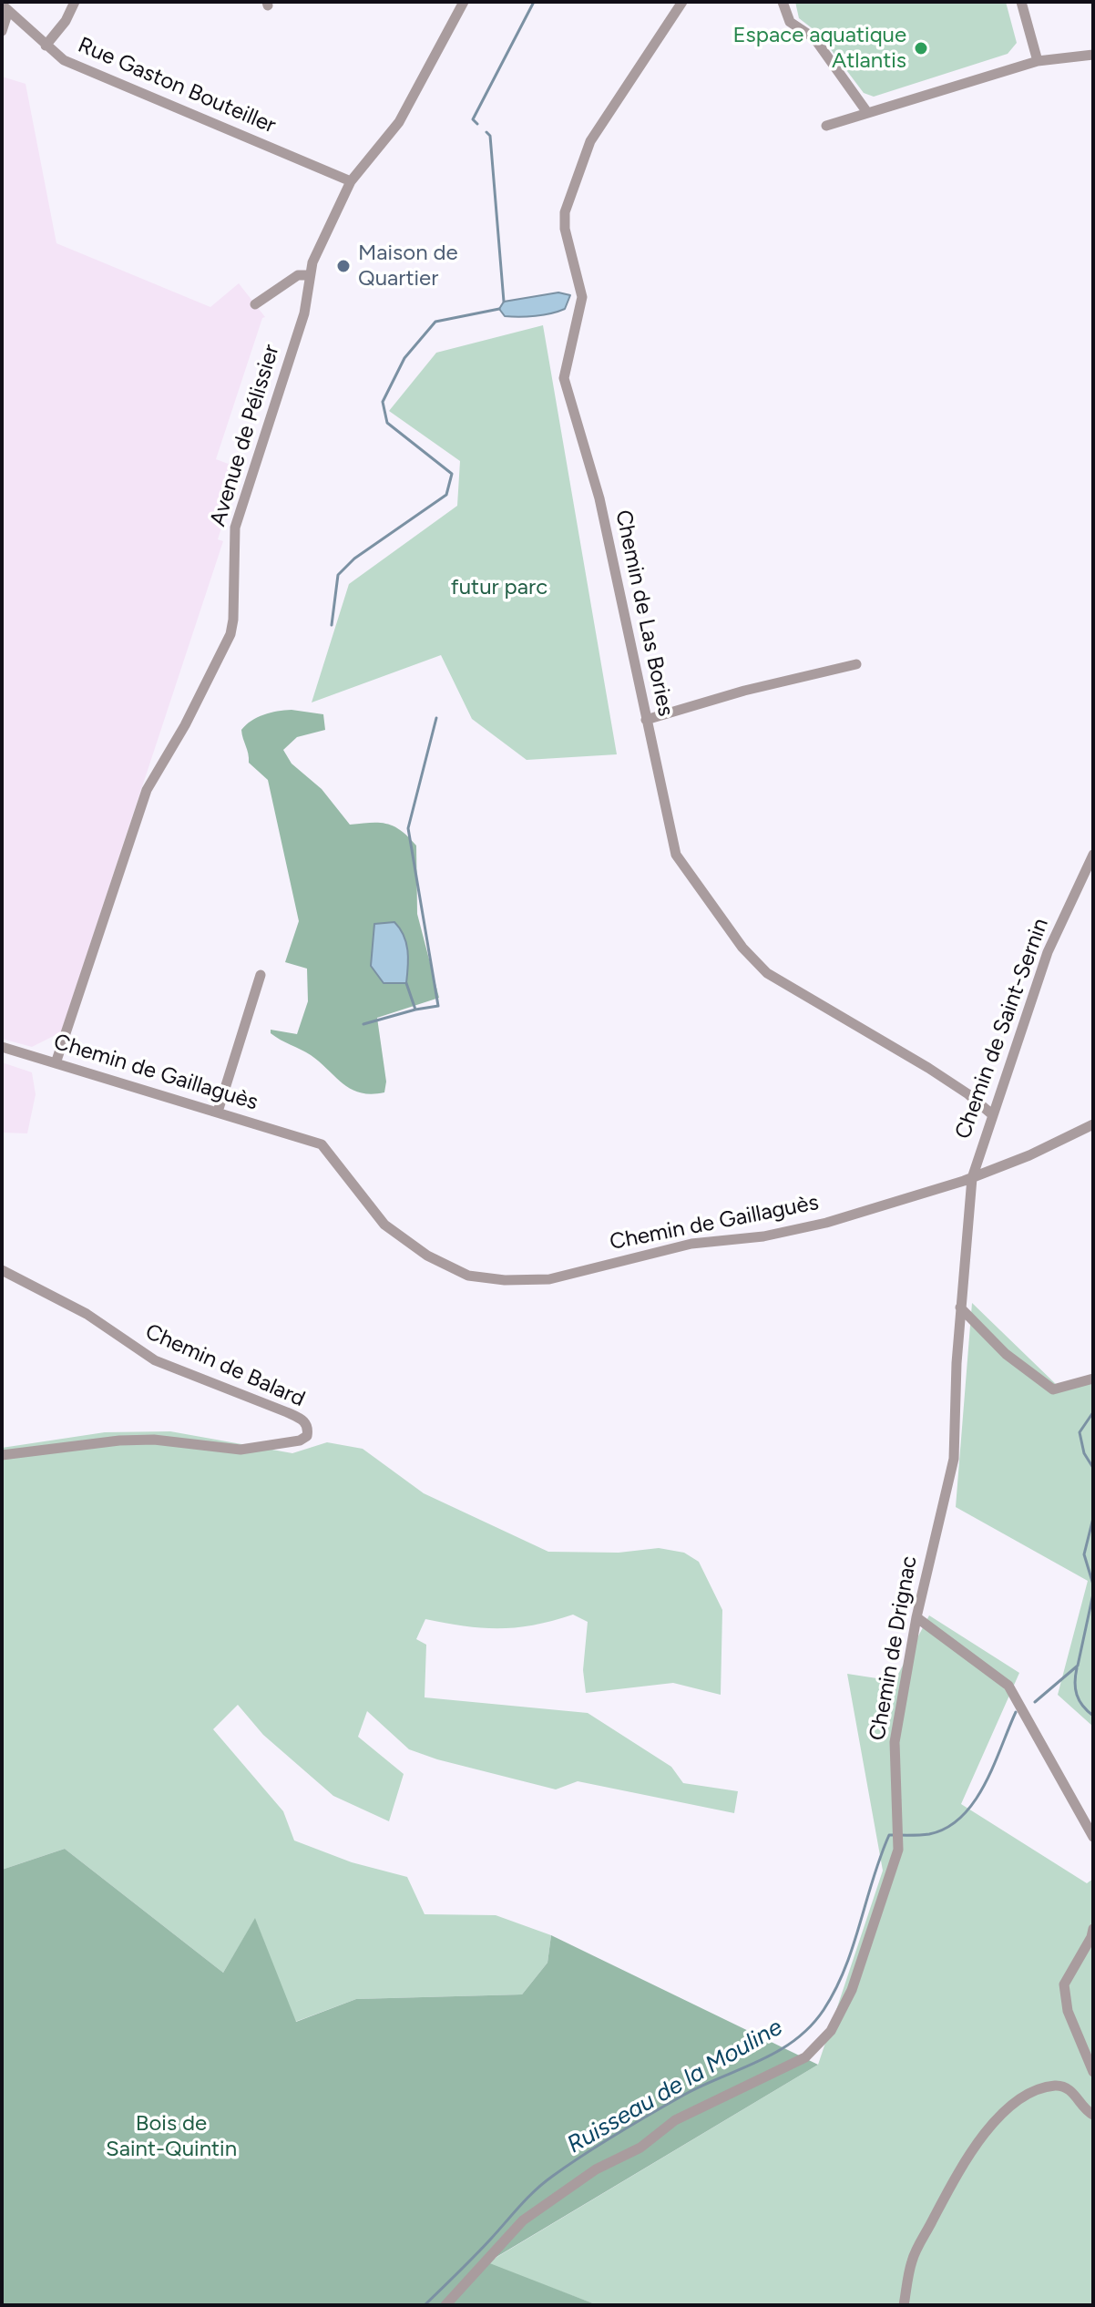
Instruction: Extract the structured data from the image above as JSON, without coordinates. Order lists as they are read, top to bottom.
{
  "streets": {
    "street": [
      "Rue Gaston Bouteiller",
      "Avenue de Pélissier",
      "Chemin de Las Bories",
      "Chemin de Saint-Sernin",
      "Chemin de Gaillaguès",
      "Chemin de Balard",
      "Chemin de Drignac"
    ]
  },
  "crossings": [
    ["Rue Gaston Bouteiller", "Avenue de Pélissier"],
    ["Avenue de Pélissier", "Chemin de Gaillaguès"],
    ["Chemin de Las Bories", "Chemin de Saint-Sernin"],
    ["Chemin de Saint-Sernin", "Chemin de Gaillaguès"],
    ["Chemin de Saint-Sernin", "Chemin de Drignac"],
    ["Chemin de Gaillaguès", "Chemin de Drignac"]
  ],
  "water": ["Ruisseau de la Mouline"],
  "parks": ["futur parc", "Bois de Saint-Quintin"],
  "places": ["Espace aquatique Atlantis", "Maison de Quartier"]
}
